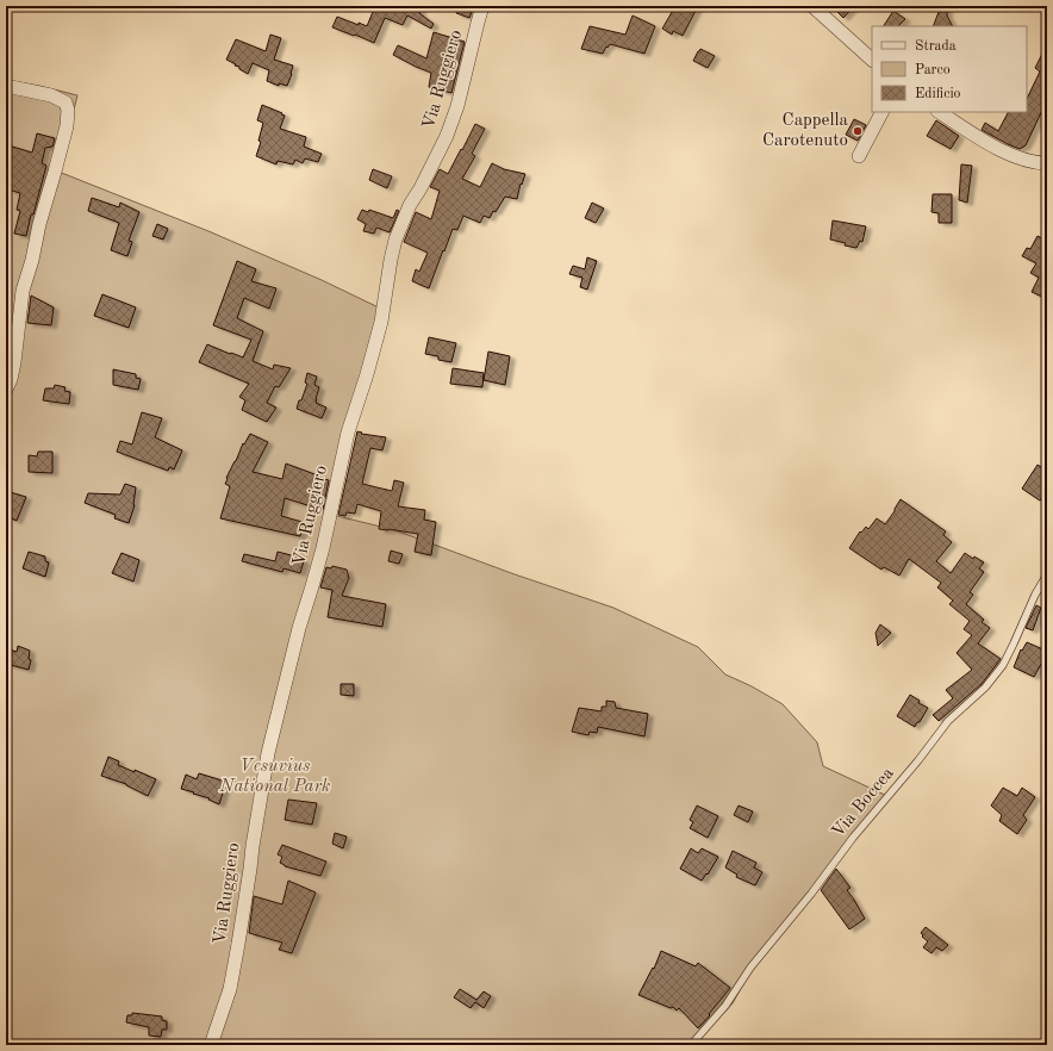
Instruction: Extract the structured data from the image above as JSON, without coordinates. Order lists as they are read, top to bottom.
{
  "streets": {
    "street": ["Via Ruggiero"],
    "lane": ["Via Boccea"]
  },
  "parks": ["Vesuvius National Park"],
  "places": ["Cappella Carotenuto"],
  "legend": ["Strada", "Parco", "Edificio"]
}
